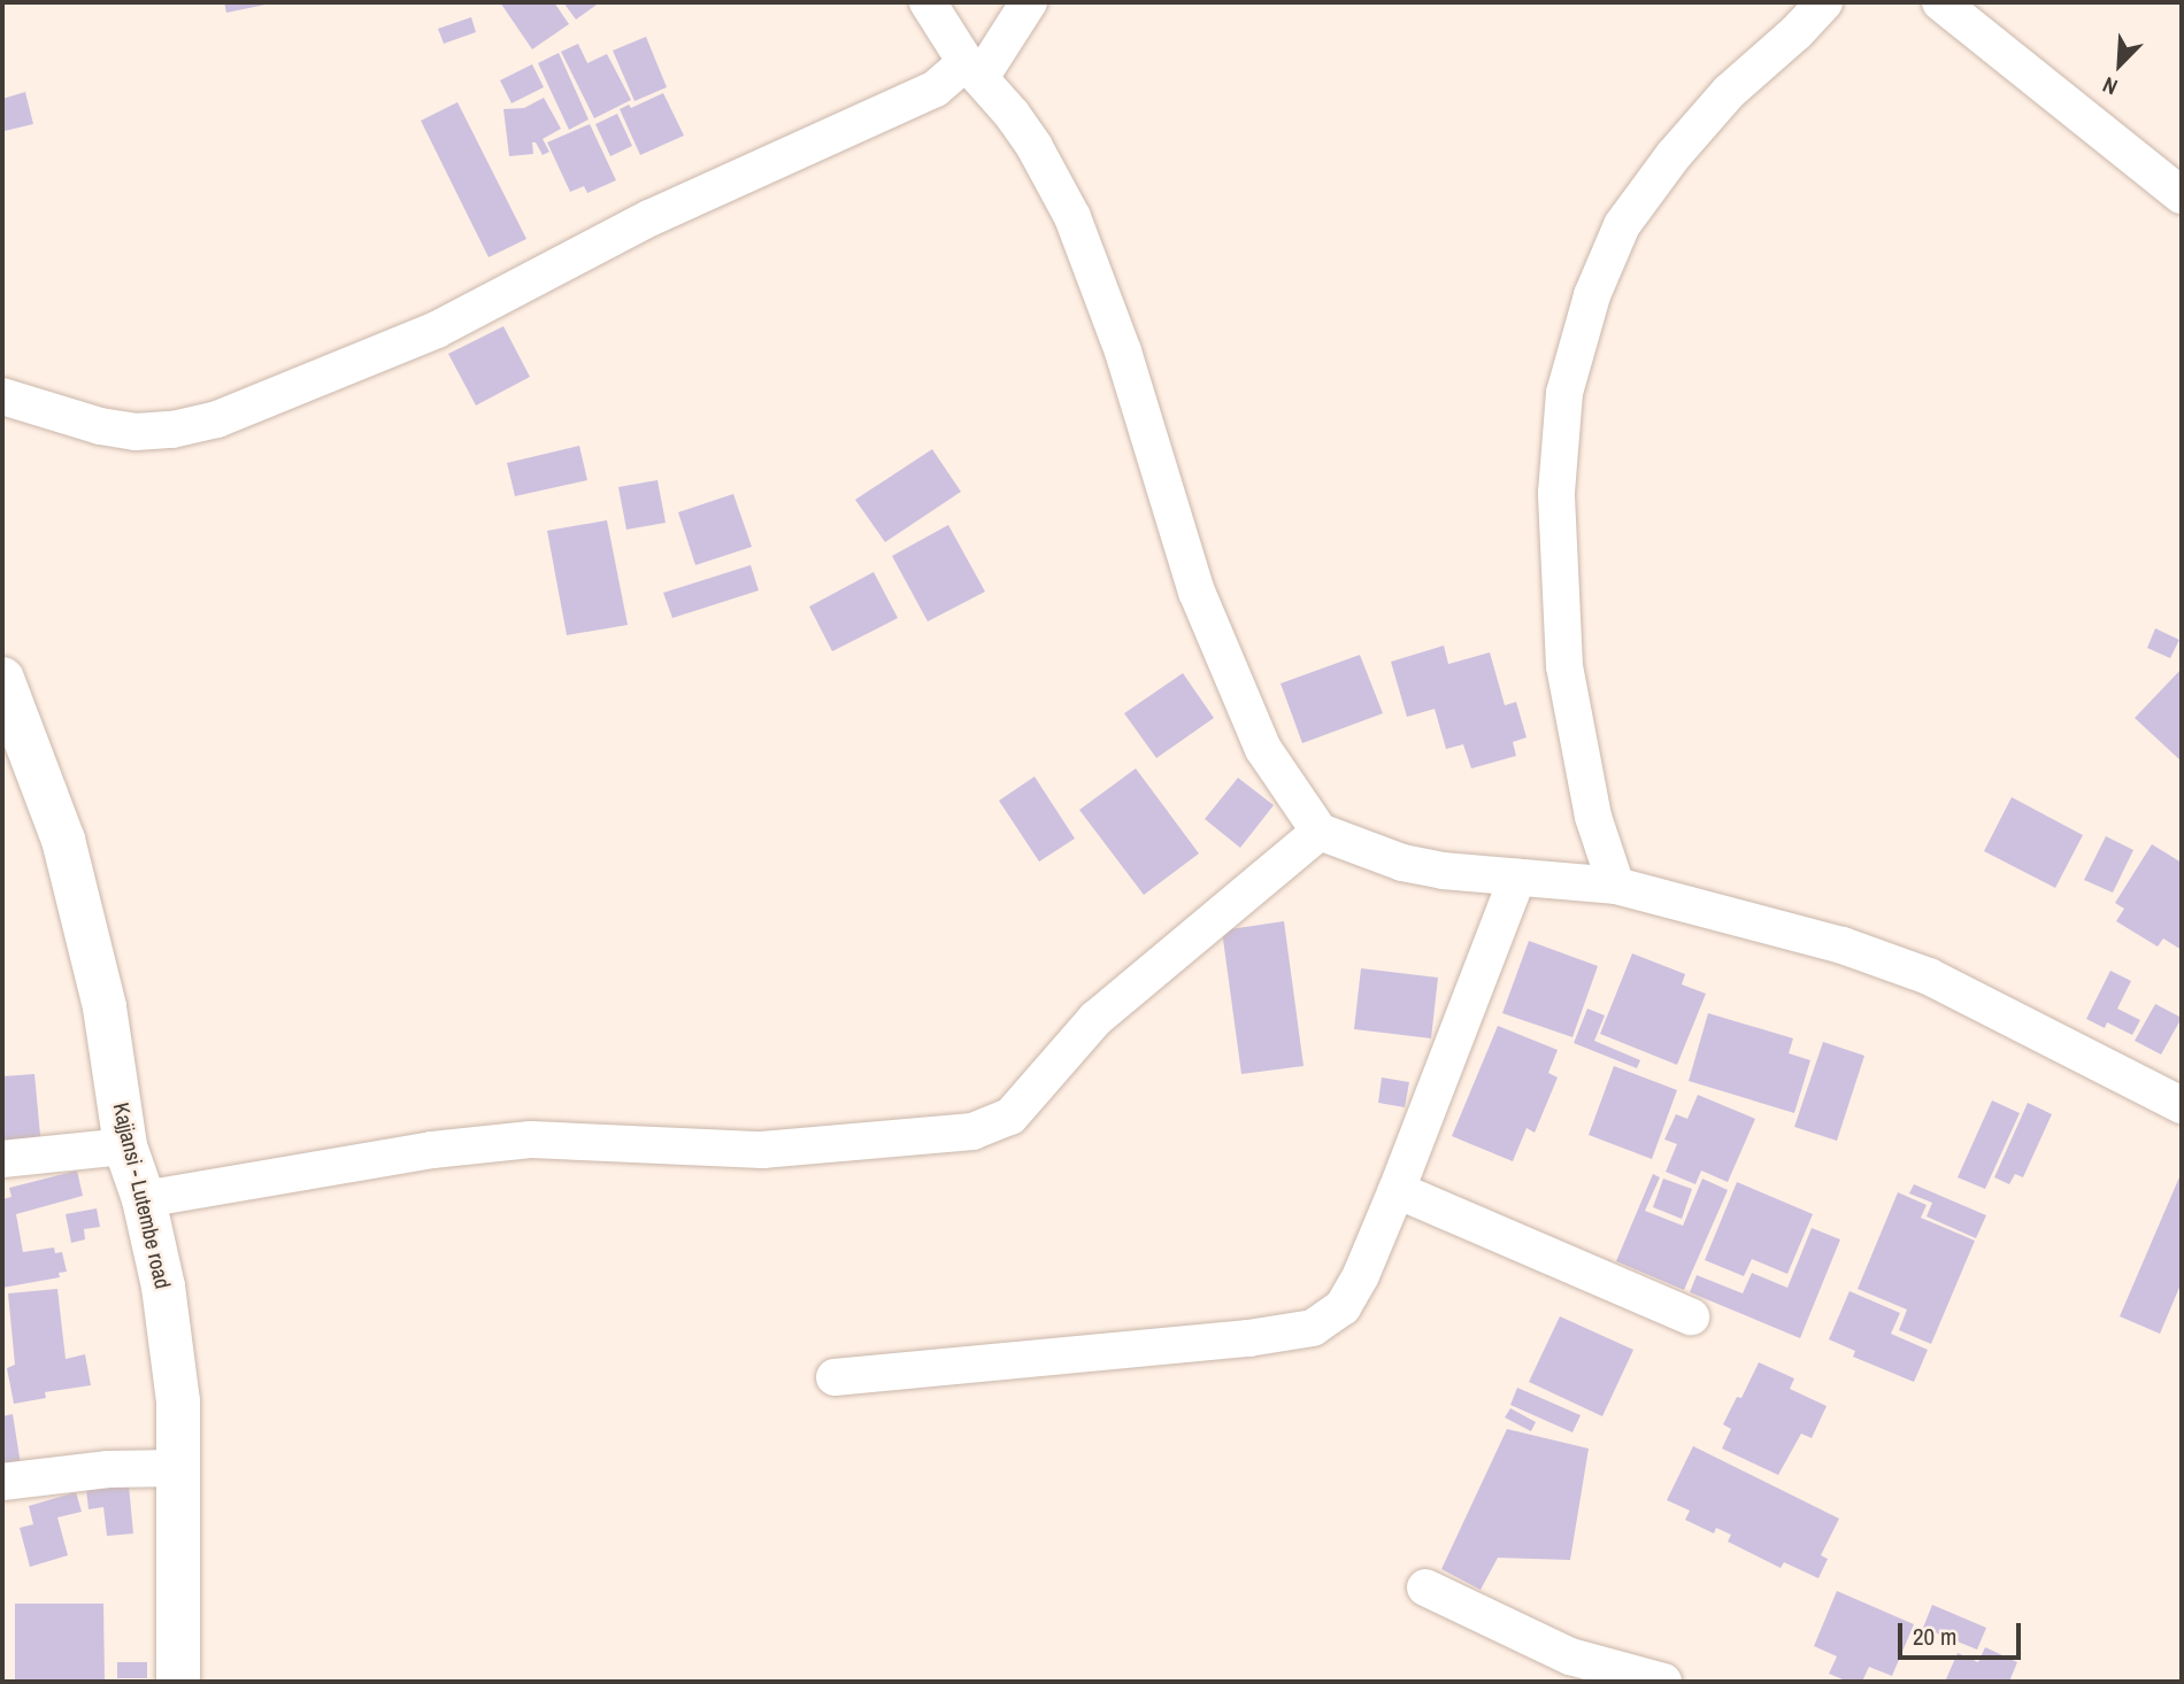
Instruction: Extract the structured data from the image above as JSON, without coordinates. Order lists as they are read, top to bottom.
{
  "streets": {
    "street": ["Kajjansi - Lutembe road"]
  },
  "scale_bar": "20 m",
  "north": "bottom left"
}
